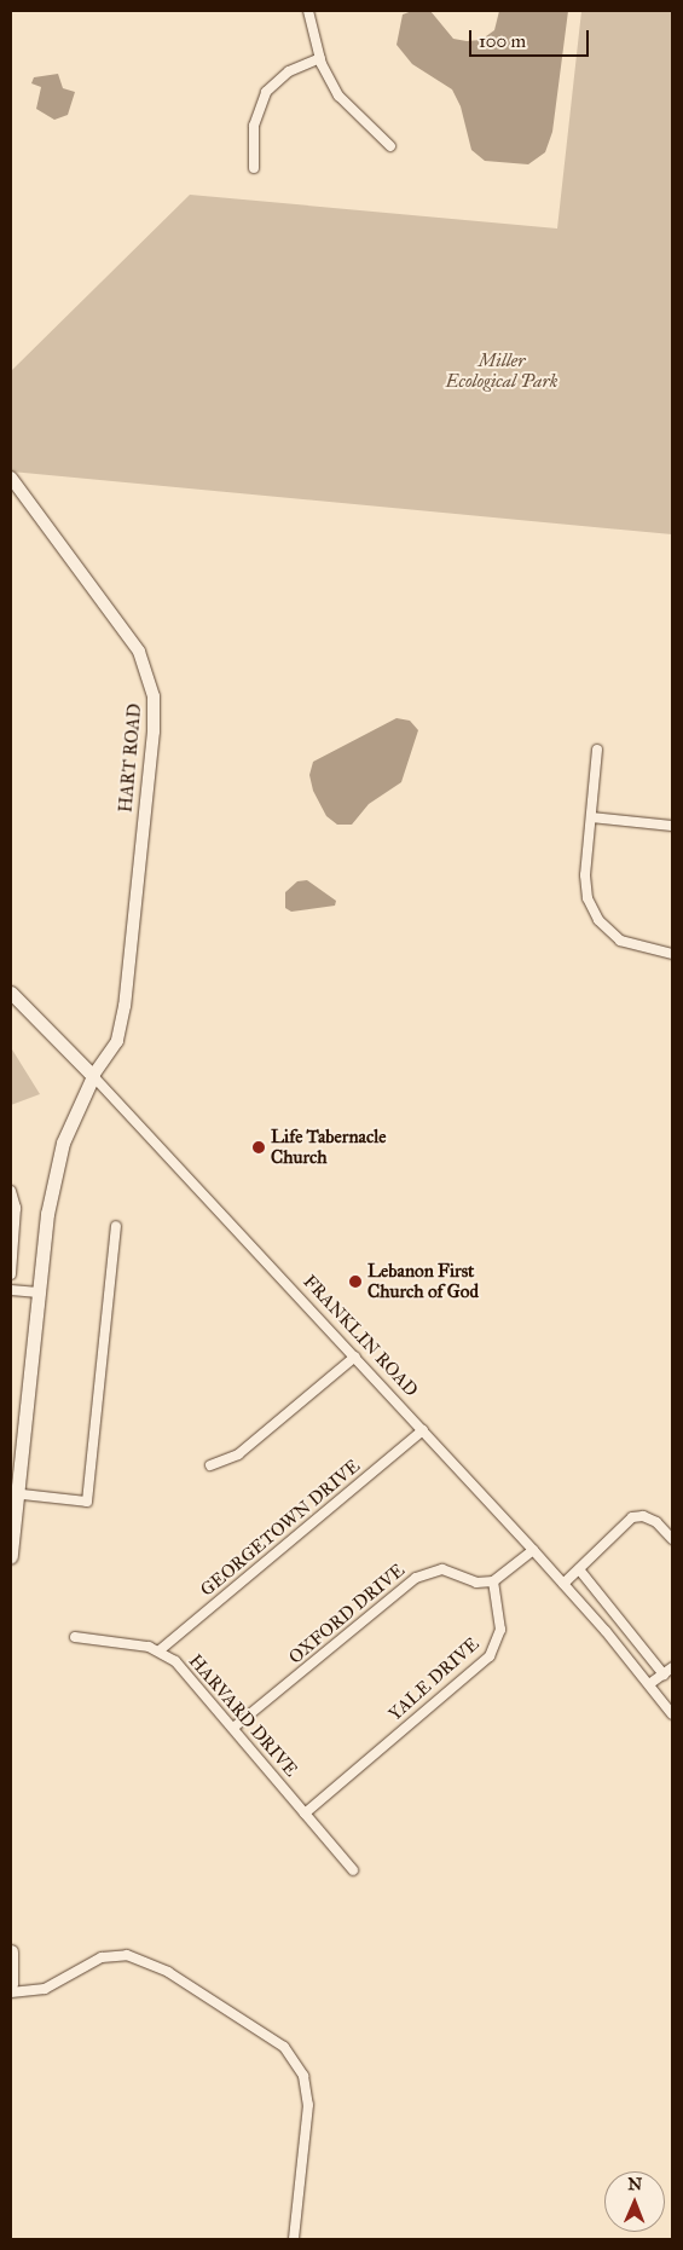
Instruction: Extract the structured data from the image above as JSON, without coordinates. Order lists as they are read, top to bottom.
{
  "streets": {
    "main road": ["FRANKLIN ROAD"],
    "street": [
      "HART ROAD",
      "GEORGETOWN DRIVE",
      "OXFORD DRIVE",
      "YALE DRIVE",
      "HARVARD DRIVE"
    ]
  },
  "crossings": [
    ["HART ROAD", "FRANKLIN ROAD"],
    ["FRANKLIN ROAD", "GEORGETOWN DRIVE"],
    ["GEORGETOWN DRIVE", "HARVARD DRIVE"],
    ["OXFORD DRIVE", "YALE DRIVE"],
    ["OXFORD DRIVE", "HARVARD DRIVE"],
    ["YALE DRIVE", "HARVARD DRIVE"]
  ],
  "parks": ["Miller Ecological Park"],
  "places": ["Life Tabernacle Church", "Lebanon First Church of God"],
  "scale_bar": "100 m",
  "north": "top"
}
